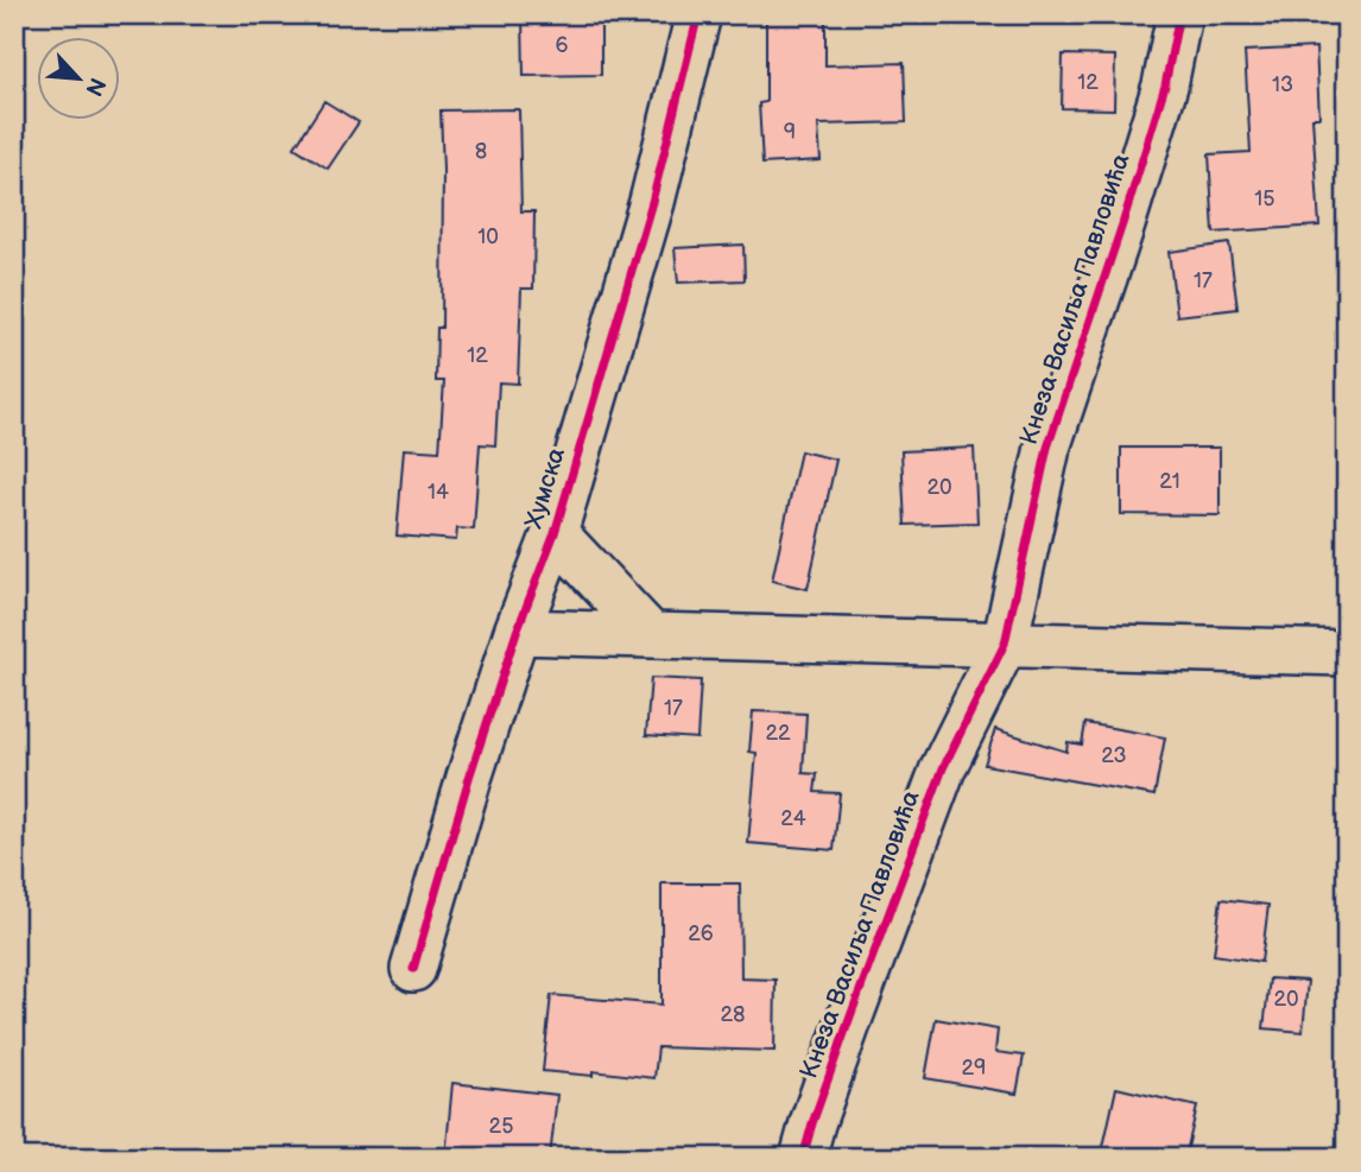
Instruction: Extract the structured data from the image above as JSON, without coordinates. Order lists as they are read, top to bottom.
{
  "streets": {
    "street": ["Кнеза Васиља Павловића", "Хумска"]
  },
  "house_numbers": [
    "6",
    "12",
    "13",
    "9",
    "8",
    "15",
    "10",
    "17",
    "12",
    "21",
    "20",
    "14",
    "17",
    "22",
    "23",
    "24",
    "26",
    "20",
    "28",
    "29",
    "25"
  ],
  "north": "bottom right"
}
